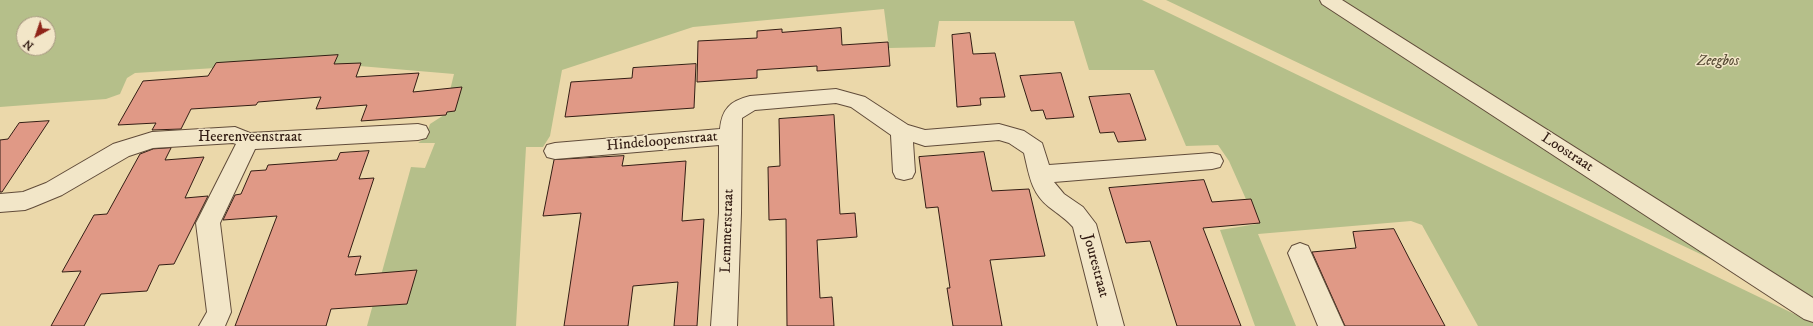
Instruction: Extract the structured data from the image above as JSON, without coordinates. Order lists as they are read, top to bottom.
{
  "streets": {
    "street": [
      "Heerenveenstraat",
      "Hindeloopenstraat",
      "Loostraat",
      "Lemmerstraat",
      "Jourestraat"
    ]
  },
  "crossings": [
    ["Hindeloopenstraat", "Lemmerstraat"],
    ["Hindeloopenstraat", "Jourestraat"]
  ],
  "parks": ["Zeegbos"],
  "north": "bottom left"
}
